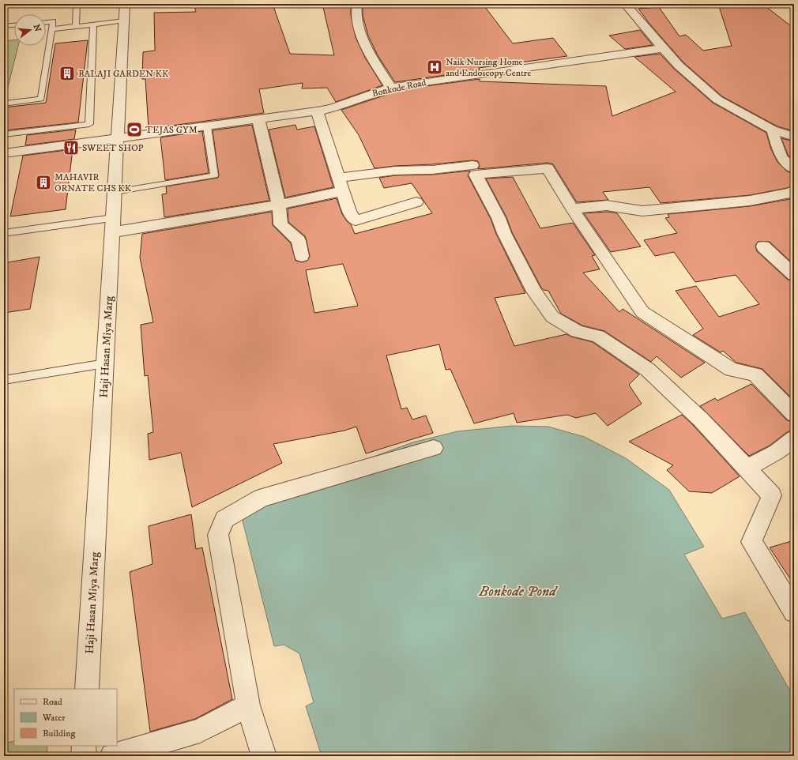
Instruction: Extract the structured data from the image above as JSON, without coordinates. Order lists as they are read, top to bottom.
{
  "streets": {
    "street": ["Bonkode Road", "Haji Hasan Miya Marg"]
  },
  "crossings": [
    ["Bonkode Road", "Haji Hasan Miya Marg"]
  ],
  "water": ["Bonkode Pond"],
  "places": {
    "hospital": ["Naik Nursing Home and Endoscopy Centre"],
    "building": ["BALAJI GARDEN KK", "MAHAVIR ORNATE CHS KK"],
    "sports": ["TEJAS GYM"],
    "restaurant": ["SWEET SHOP"]
  },
  "legend": ["Road", "Water", "Building"],
  "north": "right"
}
